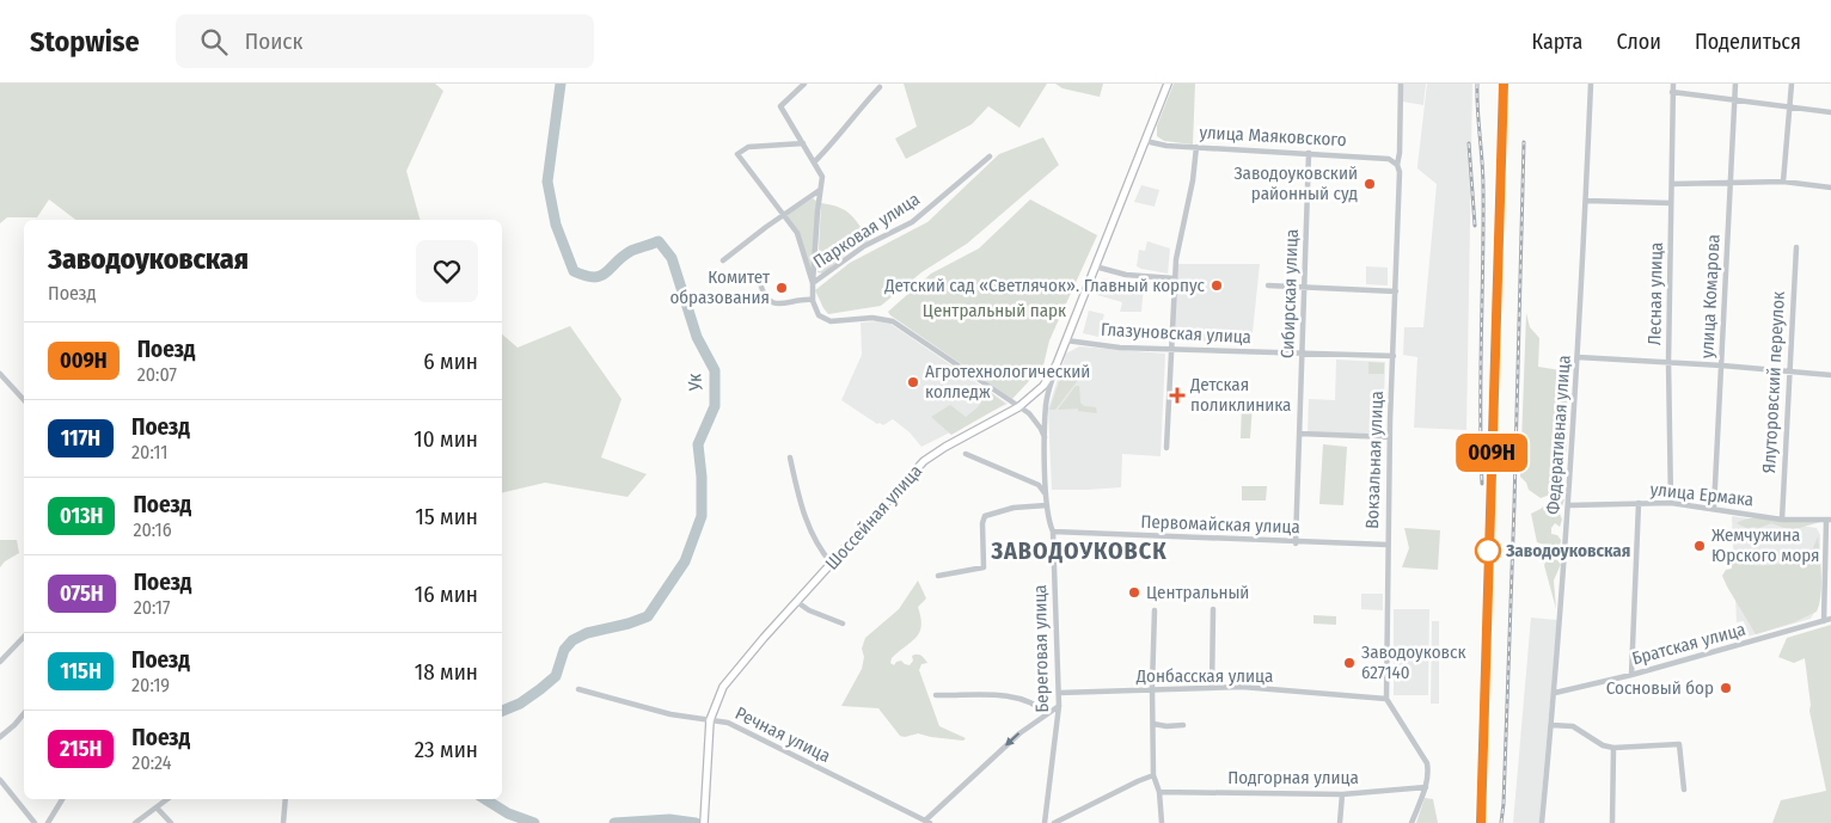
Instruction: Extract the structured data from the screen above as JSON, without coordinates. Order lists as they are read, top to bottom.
{
  "streets": {
    "main road": ["Шоссейная улица"],
    "street": [
      "улица Маяковского",
      "Парковая улица",
      "Сибирская улица",
      "Лесная улица",
      "улица Комарова",
      "Глазуновская улица",
      "Ялуторовский переулок",
      "Федеративная улица",
      "Вокзальная улица",
      "улица Ермака",
      "Первомайская улица",
      "Братская улица",
      "Береговая улица",
      "Донбасская улица",
      "Речная улица",
      "Подгорная улица"
    ]
  },
  "crossings": [
    ["улица Маяковского", "Сибирская улица"],
    ["улица Маяковского", "Вокзальная улица"],
    ["улица Маяковского", "Шоссейная улица"],
    ["Сибирская улица", "Глазуновская улица"],
    ["Сибирская улица", "Первомайская улица"],
    ["Лесная улица", "улица Ермака"],
    ["улица Комарова", "улица Ермака"],
    ["Глазуновская улица", "Вокзальная улица"],
    ["Глазуновская улица", "Шоссейная улица"],
    ["Ялуторовский переулок", "улица Ермака"],
    ["Федеративная улица", "улица Ермака"],
    ["Федеративная улица", "Братская улица"],
    ["Вокзальная улица", "Первомайская улица"],
    ["Вокзальная улица", "Донбасская улица"],
    ["Шоссейная улица", "Береговая улица"],
    ["Шоссейная улица", "Речная улица"],
    ["Первомайская улица", "Береговая улица"],
    ["Береговая улица", "Донбасская улица"]
  ],
  "districts": ["ЗАВОДОУКОВСК"],
  "water": ["Ук"],
  "parks": ["Центральный парк"],
  "places": {
    "other": [
      "Заводоуковский районный суд",
      "Детский сад «Светлячок». Главный корпус",
      "Комитет образования",
      "Агротехнологический колледж",
      "Жемчужина Юрского моря",
      "Заводоуковская",
      "Центральный",
      "Заводоуковск 627140",
      "Сосновый бор"
    ],
    "health": ["Детская поликлиника"]
  },
  "page": {
    "header": "Stopwise",
    "search": "Поиск",
    "nav": ["Карта", "Слои", "Поделиться"],
    "on_map": "009Н",
    "heading": ["Заводоуковская", "Поезд"],
    "list": [
      {
        "mark": "009Н",
        "name": "Поезд",
        "note": "20:07",
        "value": "6 мин"
      },
      {
        "mark": "117Н",
        "name": "Поезд",
        "note": "20:11",
        "value": "10 мин"
      },
      {
        "mark": "013Н",
        "name": "Поезд",
        "note": "20:16",
        "value": "15 мин"
      },
      {
        "mark": "075Н",
        "name": "Поезд",
        "note": "20:17",
        "value": "16 мин"
      },
      {
        "mark": "115Н",
        "name": "Поезд",
        "note": "20:19",
        "value": "18 мин"
      },
      {
        "mark": "215Н",
        "name": "Поезд",
        "note": "20:24",
        "value": "23 мин"
      }
    ]
  }
}
